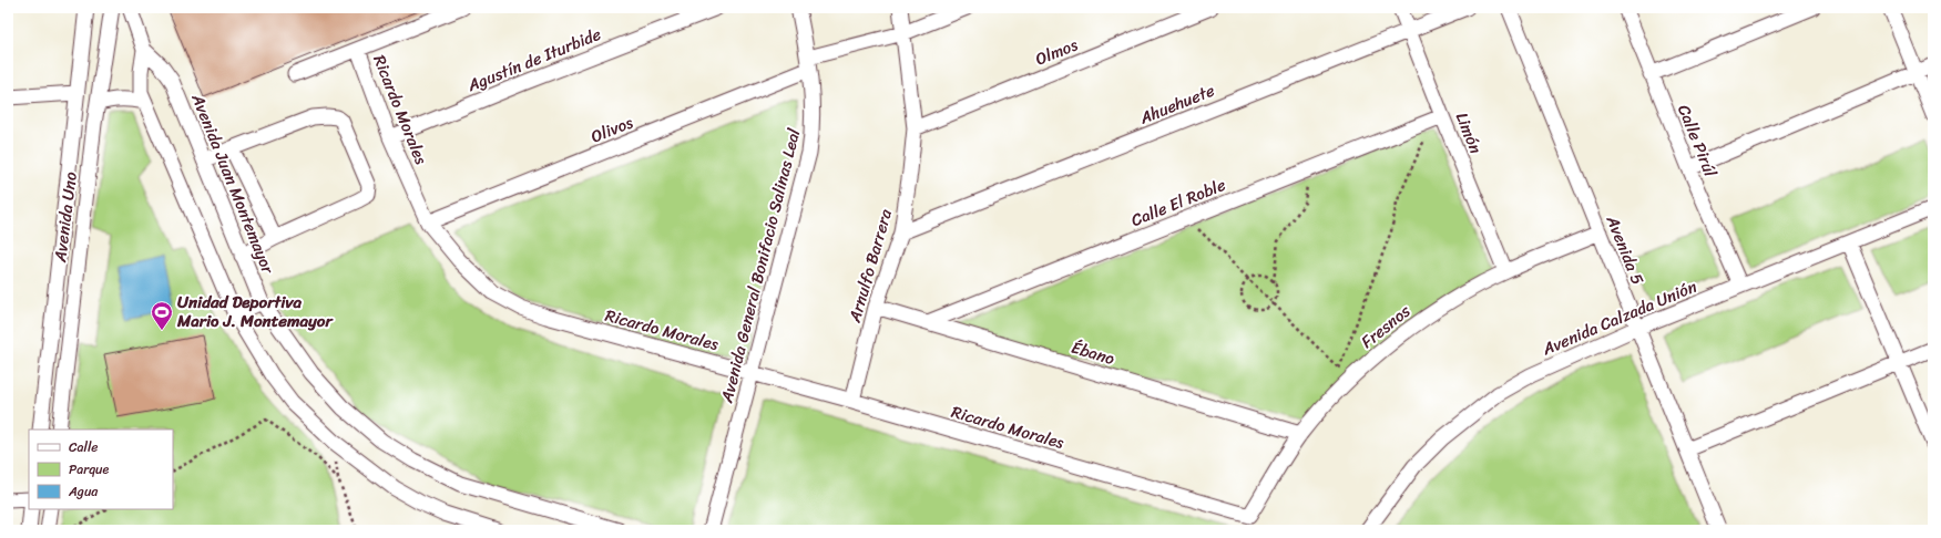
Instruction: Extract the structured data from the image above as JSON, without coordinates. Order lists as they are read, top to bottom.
{
  "streets": {
    "street": [
      "Olmos",
      "Agustín de Iturbide",
      "Ahuehuete",
      "Ricardo Morales",
      "Olivos",
      "Limón",
      "Calle Pirúl",
      "Avenida Juan Montemayor",
      "Calle El Roble",
      "Avenida Uno",
      "Avenida 5",
      "Avenida General Bonifacio Salinas Leal",
      "Arnulfo Barrera",
      "Avenida Calzada Unión",
      "Fresnos",
      "Ébano"
    ]
  },
  "crossings": [
    ["Olmos", "Arnulfo Barrera"],
    ["Agustín de Iturbide", "Ricardo Morales"],
    ["Ahuehuete", "Limón"],
    ["Ahuehuete", "Arnulfo Barrera"],
    ["Ricardo Morales", "Olivos"],
    ["Ricardo Morales", "Avenida General Bonifacio Salinas Leal"],
    ["Ricardo Morales", "Arnulfo Barrera"],
    ["Ricardo Morales", "Fresnos"],
    ["Olivos", "Avenida General Bonifacio Salinas Leal"],
    ["Olivos", "Arnulfo Barrera"],
    ["Limón", "Calle El Roble"],
    ["Limón", "Fresnos"],
    ["Calle Pirúl", "Avenida Calzada Unión"],
    ["Calle El Roble", "Ébano"],
    ["Avenida 5", "Avenida Calzada Unión"],
    ["Avenida 5", "Fresnos"],
    ["Arnulfo Barrera", "Ébano"],
    ["Fresnos", "Ébano"]
  ],
  "places": {
    "sports": ["Unidad Deportiva Mario J. Montemayor"]
  },
  "legend": ["Calle", "Parque", "Agua"]
}
